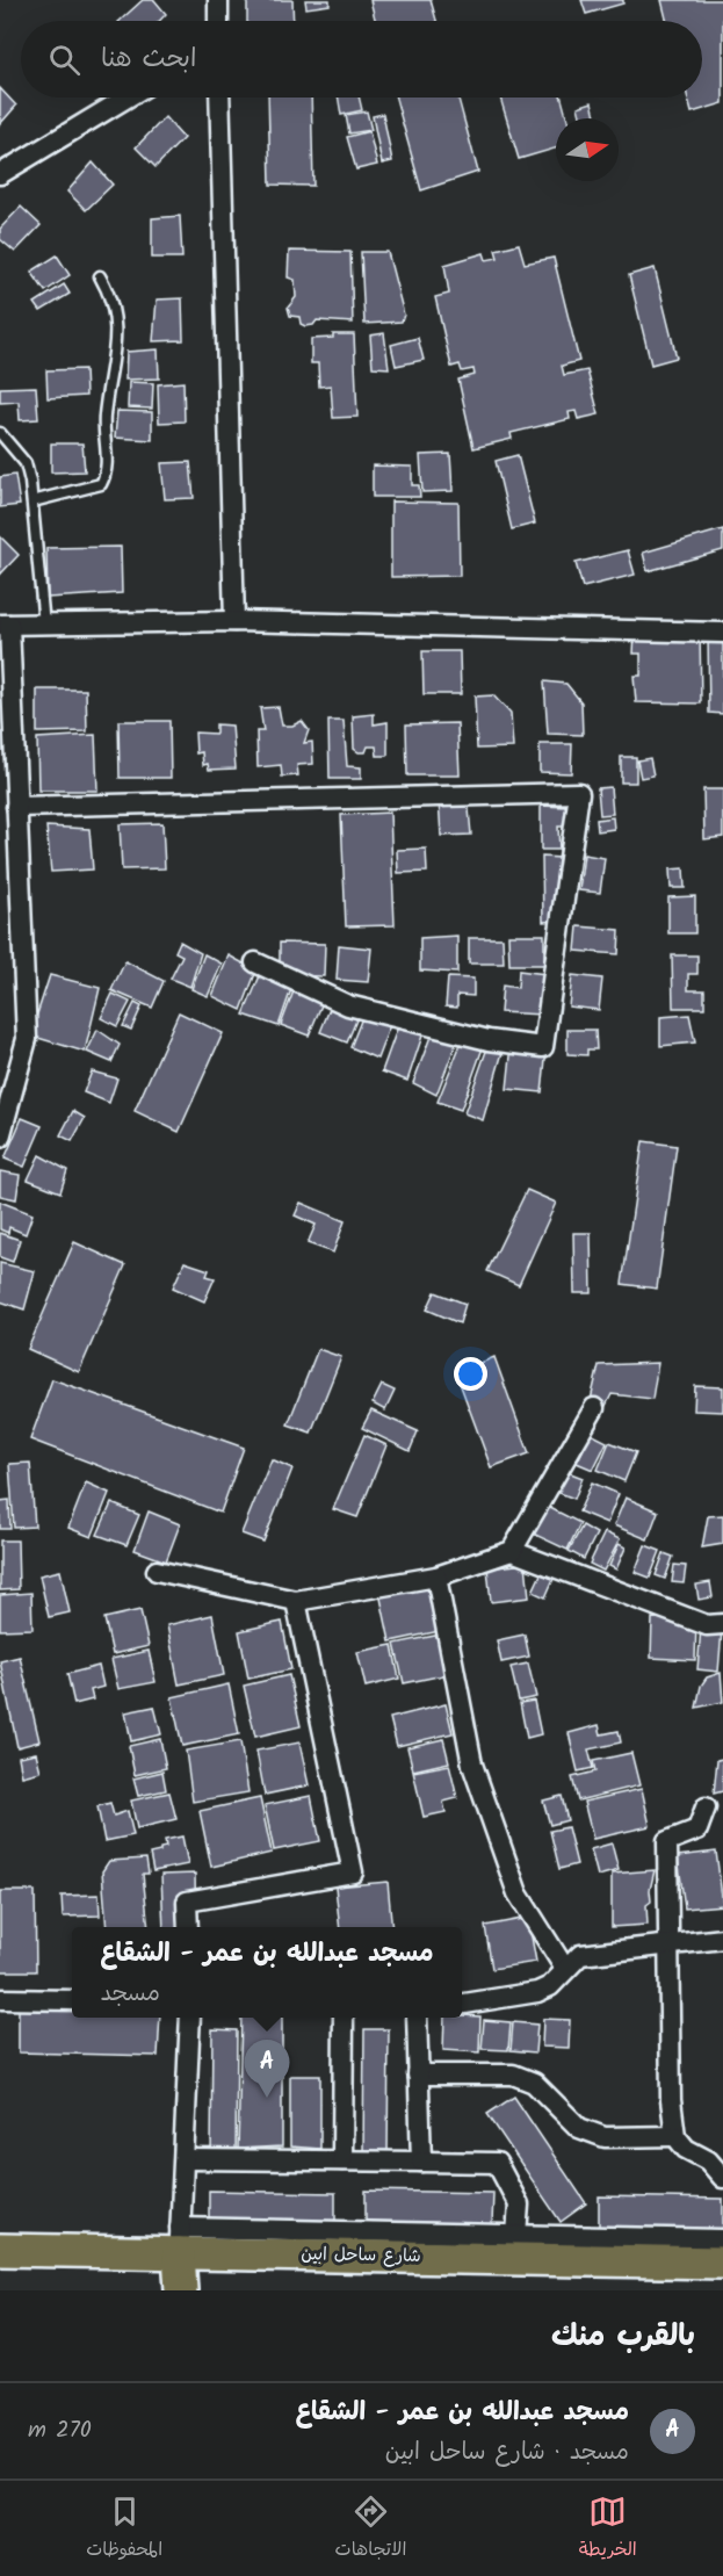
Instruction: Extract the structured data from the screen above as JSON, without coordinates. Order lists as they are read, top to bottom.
{
  "streets": {
    "highway": ["شارع ساحل ابين"]
  },
  "north": "right",
  "page": {
    "search": "ابحث هنا",
    "popup": ["مسجد عبدالله بن عمر - الشقاع", "مسجد"],
    "pins": "A",
    "heading": "بالقرب منك",
    "list": [
      {
        "mark": "A",
        "name": "مسجد عبدالله بن عمر - الشقاع",
        "note": "مسجد · شارع ساحل ابين",
        "value": "270 m"
      }
    ],
    "nav": ["الخريطة", "الاتجاهات", "المحفوظات"]
  }
}
